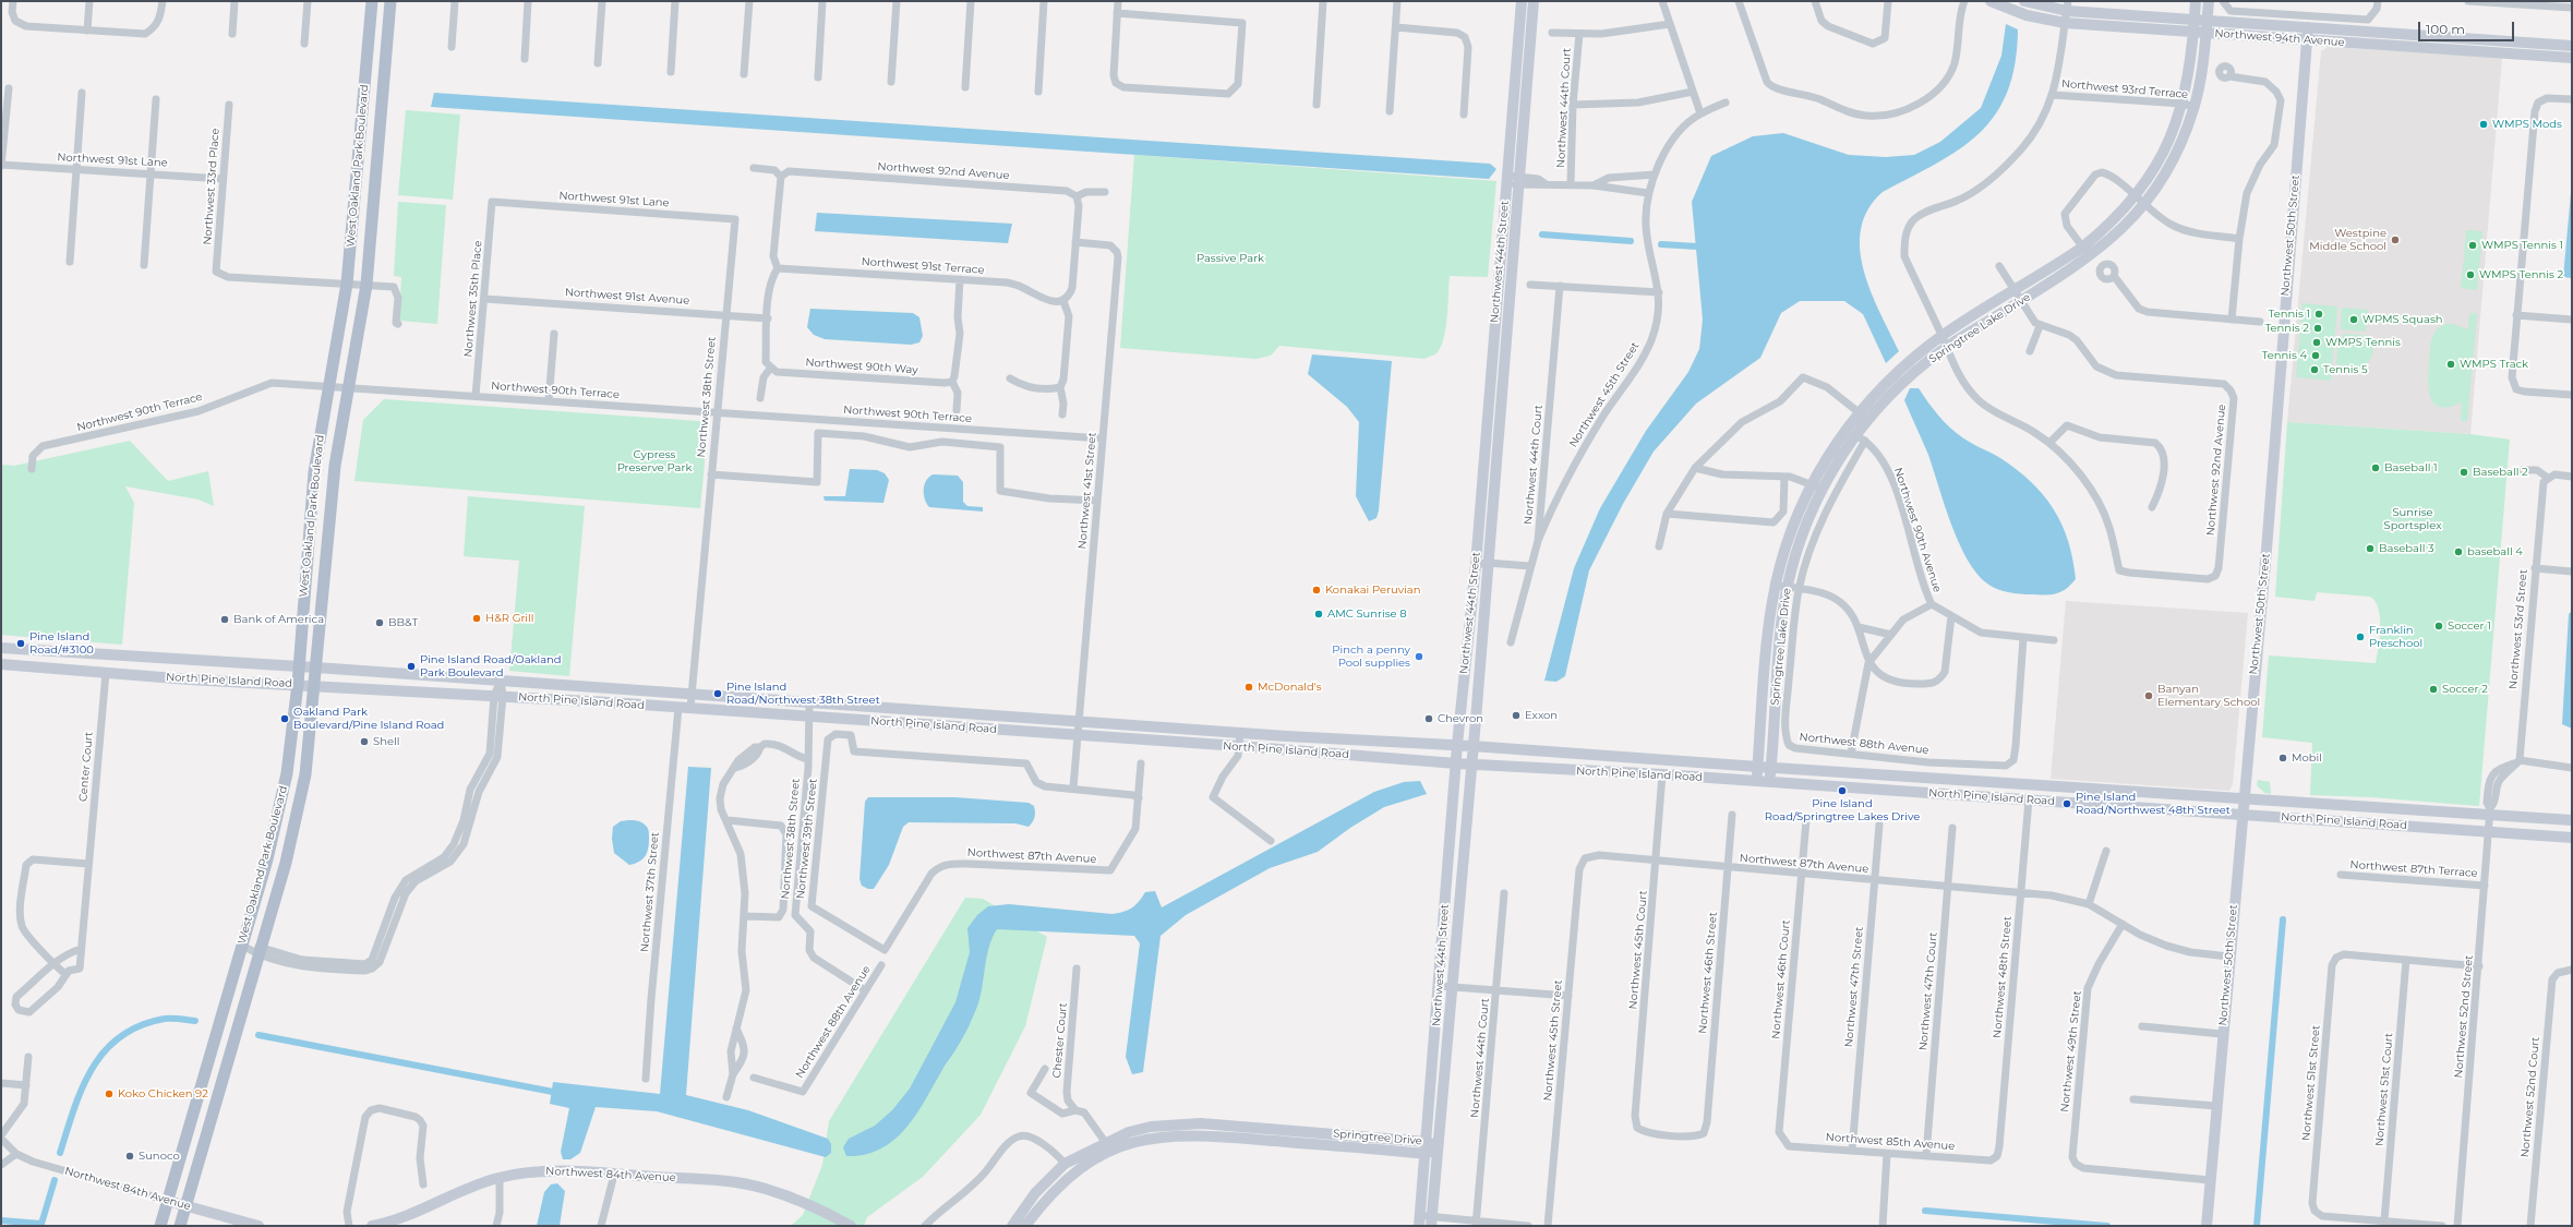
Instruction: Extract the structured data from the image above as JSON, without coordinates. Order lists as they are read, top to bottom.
{
  "streets": {
    "main road": ["West Oakland Park Boulevard"],
    "street": [
      "Northwest 94th Avenue",
      "Northwest 93rd Terrace",
      "Northwest 44th Court",
      "Northwest 91st Lane",
      "Northwest 92nd Avenue",
      "Northwest 33rd Place",
      "Northwest 50th Street",
      "Northwest 44th Street",
      "Northwest 91st Terrace",
      "Northwest 91st Avenue",
      "Northwest 35th Place",
      "Springtree Lake Drive",
      "Northwest 90th Way",
      "Northwest 90th Terrace",
      "Northwest 45th Street",
      "Northwest 38th Street",
      "Northwest 41st Street",
      "Northwest 90th Avenue",
      "Northwest 53rd Street",
      "North Pine Island Road",
      "Northwest 88th Avenue",
      "Center Court",
      "Northwest 39th Street",
      "Northwest 87th Avenue",
      "Northwest 87th Terrace",
      "Northwest 37th Street",
      "Northwest 45th Court",
      "Northwest 46th Street",
      "Northwest 48th Street",
      "Northwest 46th Court",
      "Northwest 47th Street",
      "Northwest 47th Court",
      "Northwest 52nd Street",
      "Chester Court",
      "Northwest 49th Street",
      "Northwest 51st Street",
      "Northwest 51st Court",
      "Northwest 52nd Court",
      "Springtree Drive",
      "Northwest 85th Avenue",
      "Northwest 84th Avenue"
    ]
  },
  "crossings": [
    ["Northwest 94th Avenue", "Northwest 50th Street"],
    ["Northwest 94th Avenue", "Springtree Lake Drive"],
    ["Northwest 93rd Terrace", "Springtree Lake Drive"],
    ["Northwest 44th Court", "Northwest 45th Street"],
    ["Northwest 91st Lane", "Northwest 33rd Place"],
    ["Northwest 91st Lane", "Northwest 35th Place"],
    ["Northwest 91st Lane", "Northwest 38th Street"],
    ["West Oakland Park Boulevard", "Northwest 33rd Place"],
    ["West Oakland Park Boulevard", "Northwest 90th Terrace"],
    ["West Oakland Park Boulevard", "North Pine Island Road"],
    ["West Oakland Park Boulevard", "Northwest 84th Avenue"],
    ["Northwest 50th Street", "North Pine Island Road"],
    ["Northwest 50th Street", "Northwest 49th Street"],
    ["Northwest 44th Street", "North Pine Island Road"],
    ["Northwest 44th Street", "Springtree Drive"],
    ["Northwest 91st Avenue", "Northwest 35th Place"],
    ["Northwest 91st Avenue", "Northwest 38th Street"],
    ["Northwest 35th Place", "Northwest 90th Terrace"],
    ["Springtree Lake Drive", "Northwest 90th Avenue"],
    ["Springtree Lake Drive", "North Pine Island Road"],
    ["Springtree Lake Drive", "Northwest 88th Avenue"],
    ["Northwest 90th Terrace", "Northwest 38th Street"],
    ["Northwest 90th Terrace", "Northwest 41st Street"],
    ["Northwest 45th Street", "Northwest 87th Avenue"],
    ["Northwest 38th Street", "North Pine Island Road"],
    ["Northwest 38th Street", "Northwest 88th Avenue"],
    ["Northwest 41st Street", "North Pine Island Road"],
    ["Northwest 41st Street", "Northwest 39th Street"],
    ["Northwest 90th Avenue", "Northwest 88th Avenue"],
    ["Northwest 53rd Street", "Northwest 52nd Street"],
    ["North Pine Island Road", "Center Court"],
    ["North Pine Island Road", "Northwest 37th Street"],
    ["North Pine Island Road", "Northwest 45th Court"],
    ["North Pine Island Road", "Northwest 48th Street"],
    ["North Pine Island Road", "Northwest 52nd Street"],
    ["Northwest 39th Street", "Northwest 87th Avenue"],
    ["Northwest 87th Avenue", "Northwest 45th Court"],
    ["Northwest 87th Avenue", "Northwest 46th Street"],
    ["Northwest 87th Avenue", "Northwest 48th Street"],
    ["Northwest 87th Avenue", "Northwest 46th Court"],
    ["Northwest 87th Avenue", "Northwest 47th Street"],
    ["Northwest 87th Avenue", "Northwest 47th Court"],
    ["Northwest 87th Terrace", "Northwest 52nd Street"],
    ["Northwest 45th Court", "Northwest 46th Street"],
    ["Northwest 48th Street", "Northwest 85th Avenue"],
    ["Northwest 46th Court", "Northwest 85th Avenue"],
    ["Northwest 47th Street", "Northwest 85th Avenue"],
    ["Northwest 47th Court", "Northwest 85th Avenue"],
    ["Northwest 51st Street", "Northwest 51st Court"]
  ],
  "parks": ["Passive Park", "Cypress Preserve Park", "Sunrise Sportsplex"],
  "places": [
    "WMPS Mods",
    "Westpine Middle School",
    "WMPS Tennis 1",
    "WMPS Tennis 2",
    "Tennis 1",
    "WPMS Squash",
    "Tennis 2",
    "WMPS Tennis",
    "Tennis 4",
    "WMPS Track",
    "Tennis 5",
    "Baseball 1",
    "Baseball 2",
    "Baseball 3",
    "baseball 4",
    "Konakai Peruvian",
    "AMC Sunrise 8",
    "H&R Grill",
    "Bank of America",
    "BB&T",
    "Soccer 1",
    "Franklin Preschool",
    "Pine Island Road/#3100",
    "Pinch a penny Pool supplies",
    "Pine Island Road/Oakland Park Boulevard",
    "McDonald's",
    "Soccer 2",
    "Pine Island Road/Northwest 38th Street",
    "Banyan Elementary School",
    "Exxon",
    "Oakland Park Boulevard/Pine Island Road",
    "Chevron",
    "Shell",
    "Mobil",
    "Pine Island Road/Springtree Lakes Drive",
    "Pine Island Road/Northwest 48th Street",
    "Koko Chicken 92",
    "Sunoco"
  ],
  "scale_bar": "100 m"
}
